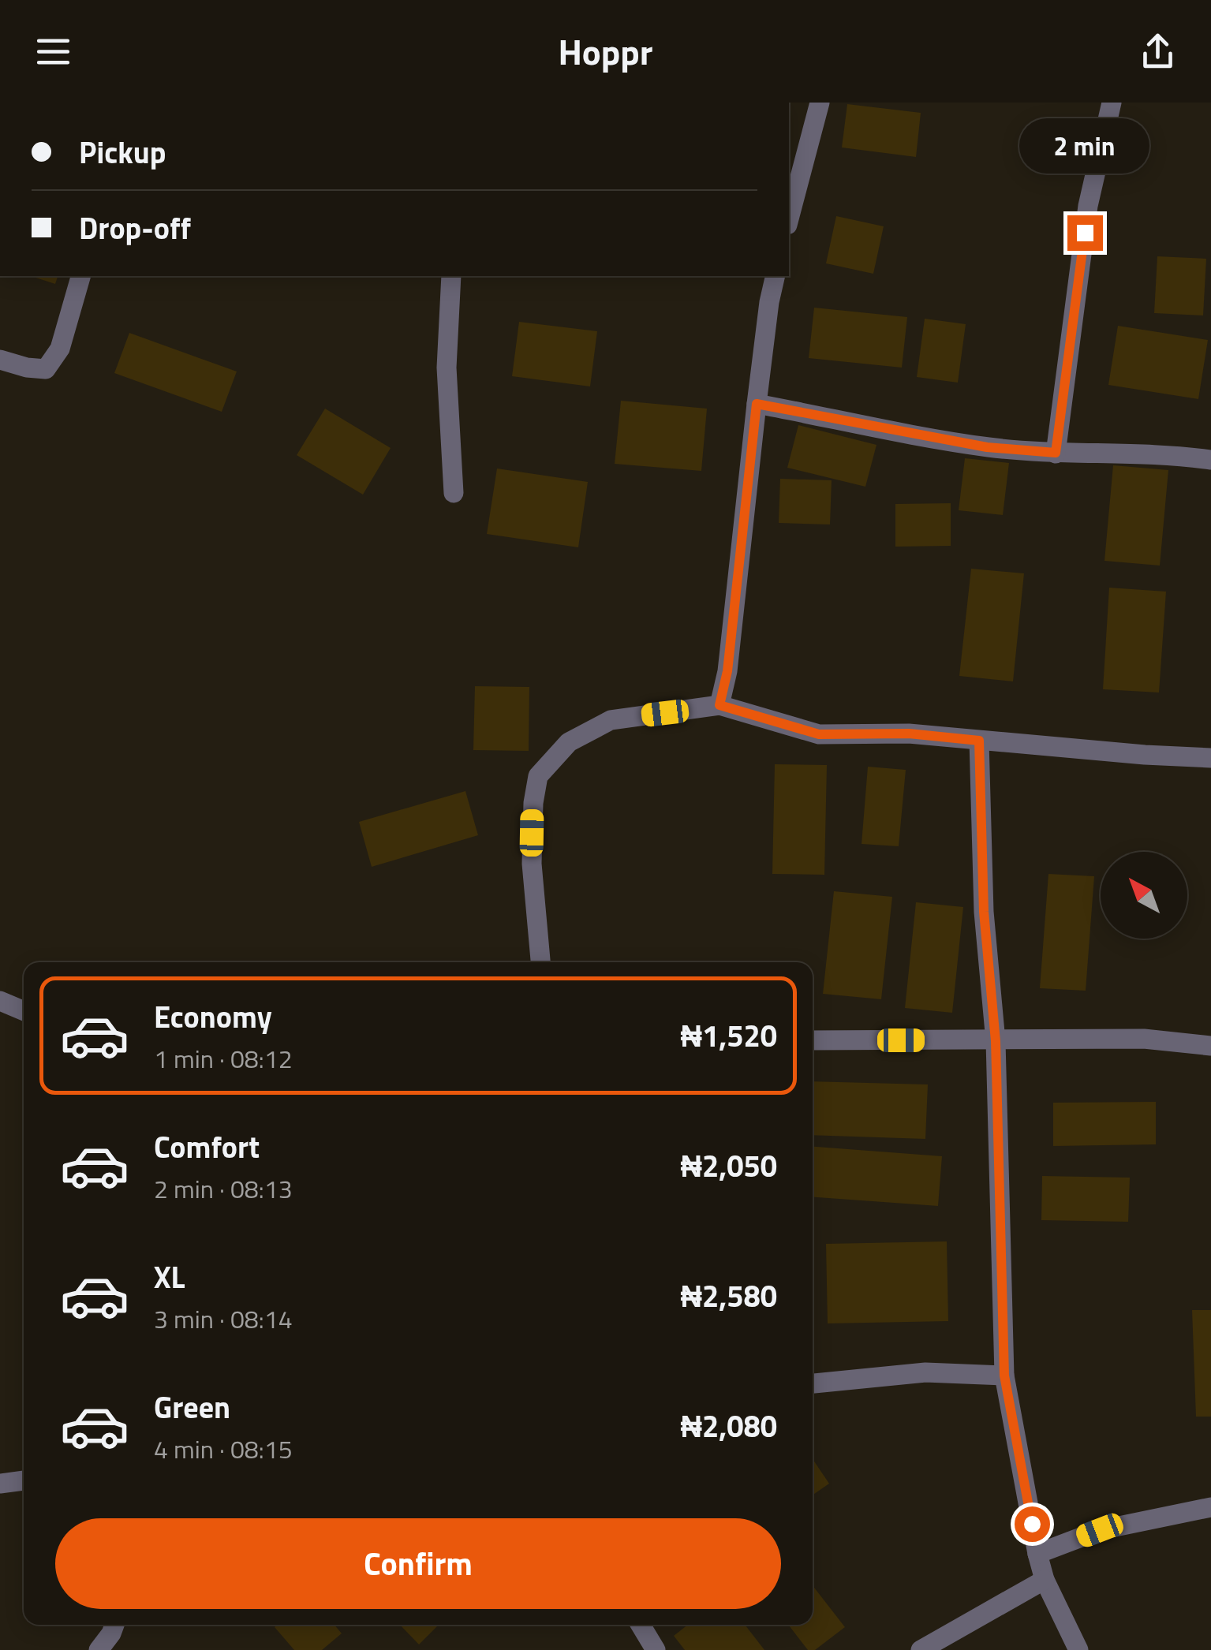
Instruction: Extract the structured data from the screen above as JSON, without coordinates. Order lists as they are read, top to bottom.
{
  "north": "top left",
  "page": {
    "header": "Hoppr",
    "banner": ["Pickup", "Drop-off"],
    "bubble": "2 min",
    "list": [
      {
        "name": "Economy",
        "note": "1 min · 08:12",
        "value": "₦1,520"
      },
      {
        "name": "Comfort",
        "note": "2 min · 08:13",
        "value": "₦2,050"
      },
      {
        "name": "XL",
        "note": "3 min · 08:14",
        "value": "₦2,580"
      },
      {
        "name": "Green",
        "note": "4 min · 08:15",
        "value": "₦2,080"
      }
    ],
    "buttons": "Confirm"
  }
}
